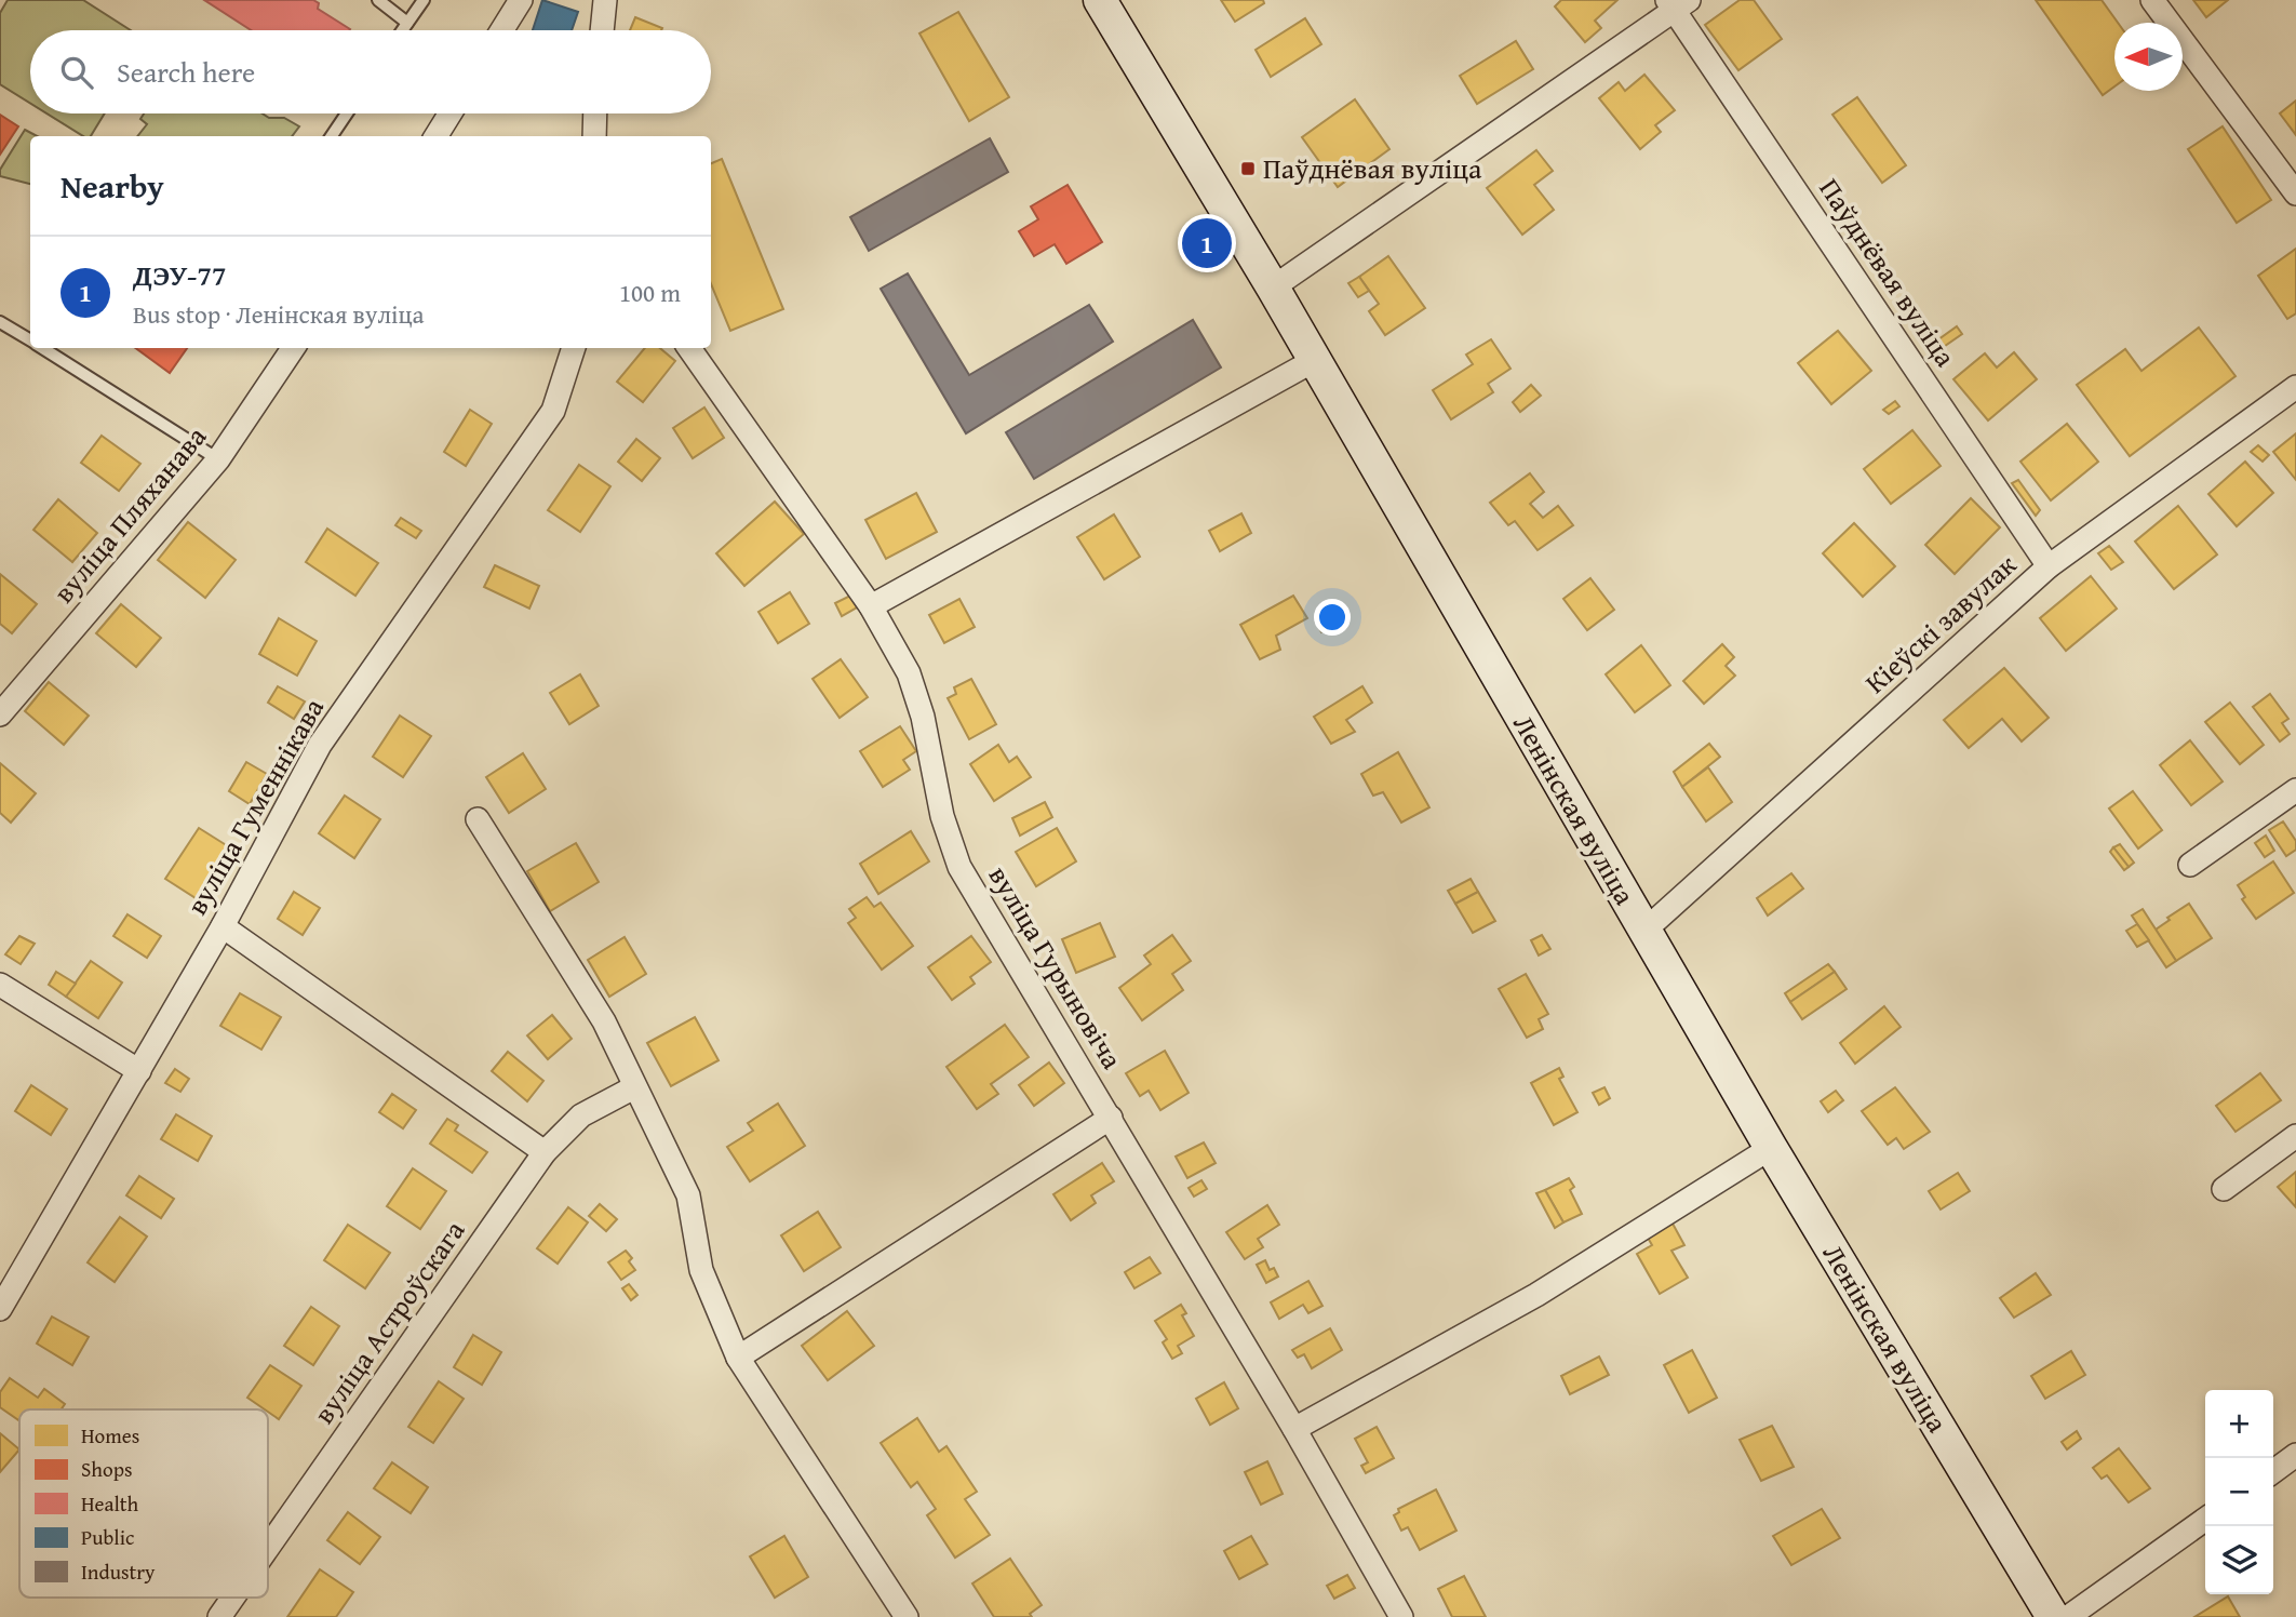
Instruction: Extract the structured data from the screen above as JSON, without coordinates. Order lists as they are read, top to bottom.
{
  "streets": {
    "main road": ["Ленінская вуліца"],
    "street": [
      "Паўднёвая вуліца",
      "вуліца Пляханава",
      "Кіеўскі завулак",
      "вуліца Гуменнікава",
      "вуліца Гурыновіча",
      "вуліца Астроўскага"
    ]
  },
  "crossings": [
    ["Паўднёвая вуліца", "Кіеўскі завулак"],
    ["Паўднёвая вуліца", "Ленінская вуліца"],
    ["Кіеўскі завулак", "Ленінская вуліца"]
  ],
  "places": {
    "transit": ["Паўднёвая вуліца"]
  },
  "legend": [
    "Homes",
    "Shops",
    "Health",
    "Public",
    "Industry"
  ],
  "north": "left",
  "page": {
    "search": "Search here",
    "heading": "Nearby",
    "pins": "1",
    "list": [
      {
        "mark": "1",
        "name": "ДЭУ-77",
        "note": "Bus stop · Ленінская вуліца",
        "value": "100 m"
      }
    ],
    "map_buttons": ["+", "−"]
  }
}
